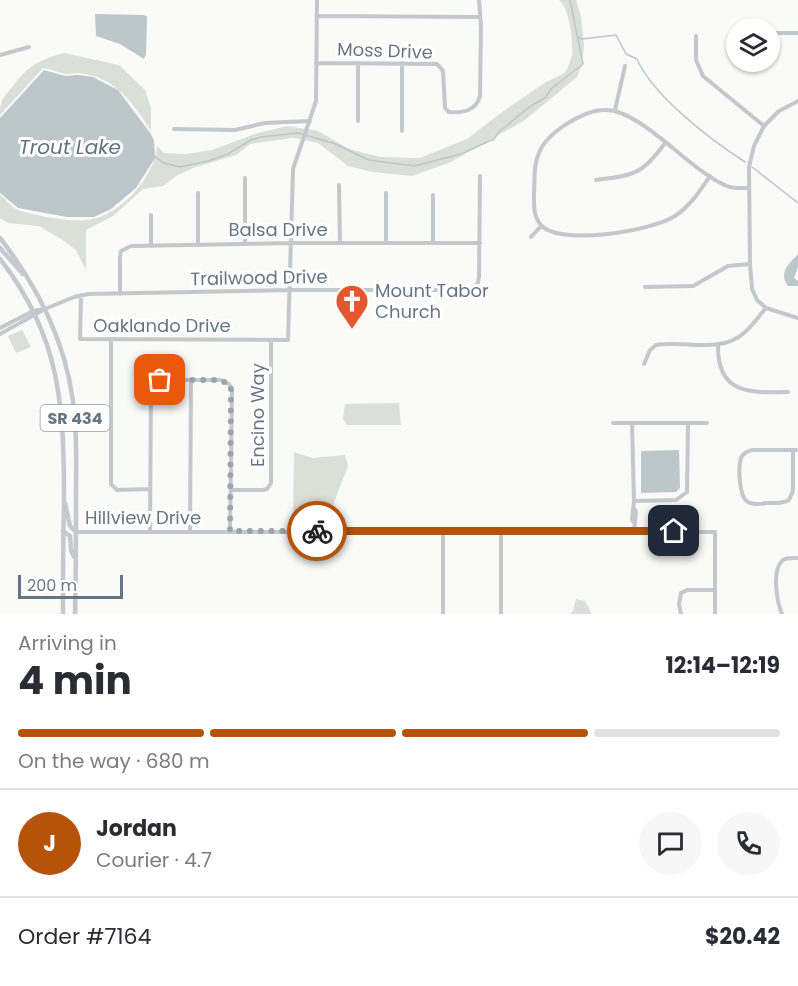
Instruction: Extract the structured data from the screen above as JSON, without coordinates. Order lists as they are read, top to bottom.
{
  "streets": {
    "main road": ["SR 434"],
    "street": [
      "Moss Drive",
      "Balsa Drive",
      "Trailwood Drive",
      "Oaklando Drive",
      "Encino Way",
      "Hillview Drive"
    ]
  },
  "crossings": [
    ["Balsa Drive", "Trailwood Drive"],
    ["Trailwood Drive", "Oaklando Drive"],
    ["Trailwood Drive", "SR 434"],
    ["Oaklando Drive", "Encino Way"],
    ["SR 434", "Hillview Drive"]
  ],
  "water": ["Trout Lake"],
  "places": {
    "church": ["Mount Tabor Church"]
  },
  "scale_bar": "200 m",
  "page": {
    "scale": "200 m",
    "heading": ["4 min", "Arriving in", "12:14–12:19"],
    "panel": [
      "Jordan",
      "Courier · 4.7",
      "Order #7164",
      "$20.42"
    ],
    "bar": "On the way · 680 m",
    "round": "J"
  }
}
